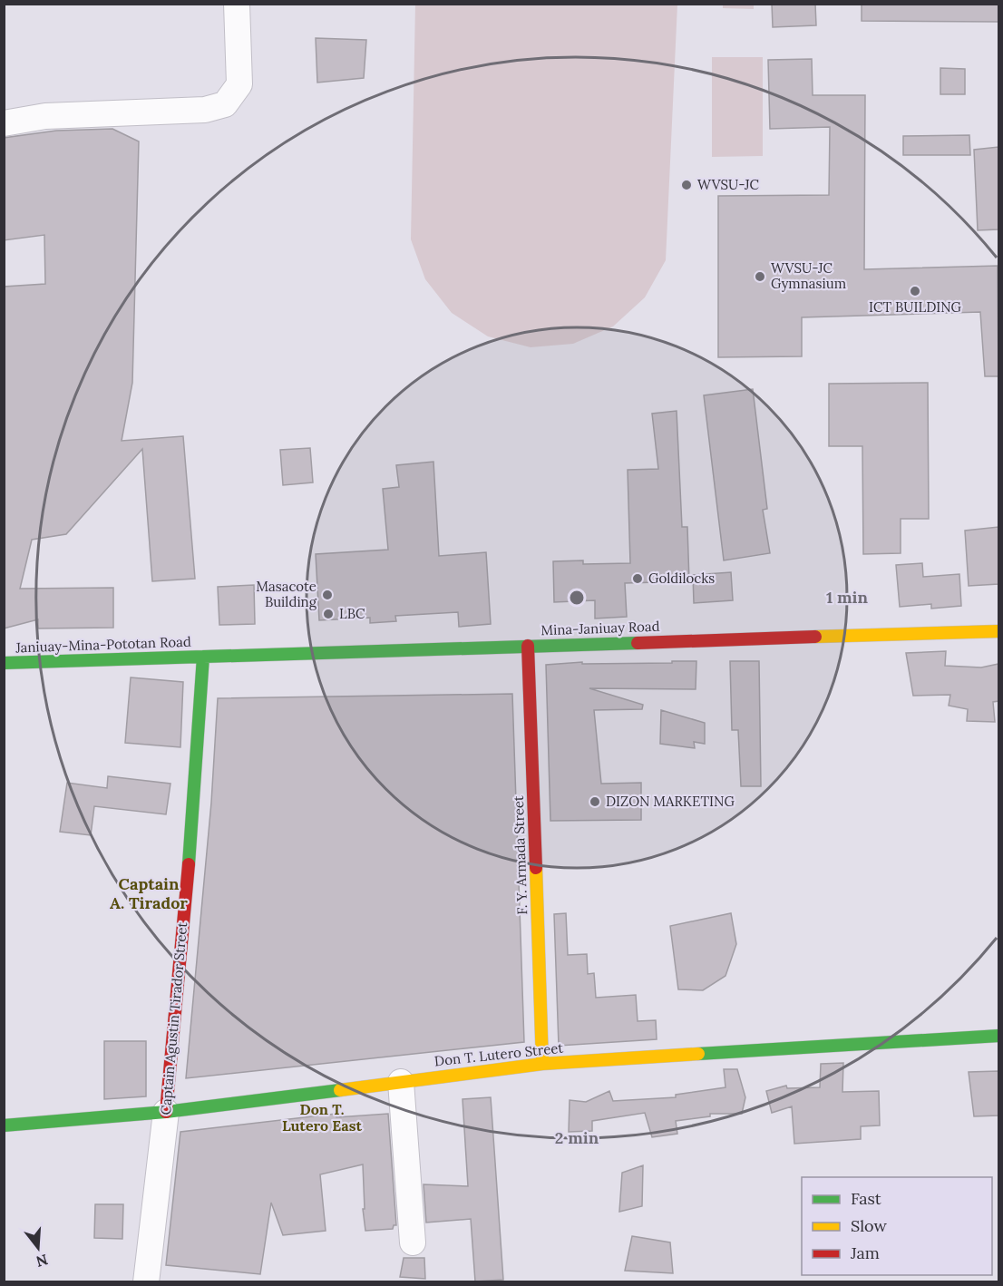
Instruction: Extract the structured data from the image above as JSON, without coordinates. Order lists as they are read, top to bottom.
{
  "streets": {
    "main road": [
      "Mina-Janiuay Road",
      "Janiuay-Mina-Pototan Road",
      "F. Y. Armada Street",
      "Captain Agustin Tirador Street",
      "Don T. Lutero Street"
    ]
  },
  "crossings": [
    ["Mina-Janiuay Road", "Janiuay-Mina-Pototan Road"],
    ["Mina-Janiuay Road", "F. Y. Armada Street"],
    ["Mina-Janiuay Road", "Captain Agustin Tirador Street"],
    ["Janiuay-Mina-Pototan Road", "Captain Agustin Tirador Street"],
    ["F. Y. Armada Street", "Don T. Lutero Street"],
    ["Captain Agustin Tirador Street", "Don T. Lutero Street"]
  ],
  "districts": ["Captain A. Tirador", "Don T. Lutero East"],
  "places": [
    "WVSU-JC",
    "WVSU-JC Gymnasium",
    "ICT BUILDING",
    "Goldilocks",
    "Masacote Building",
    "LBC",
    "DIZON MARKETING"
  ],
  "legend": ["Fast", "Slow", "Jam"],
  "north": "bottom",
  "rings": ["1 min", "2 min"]
}
